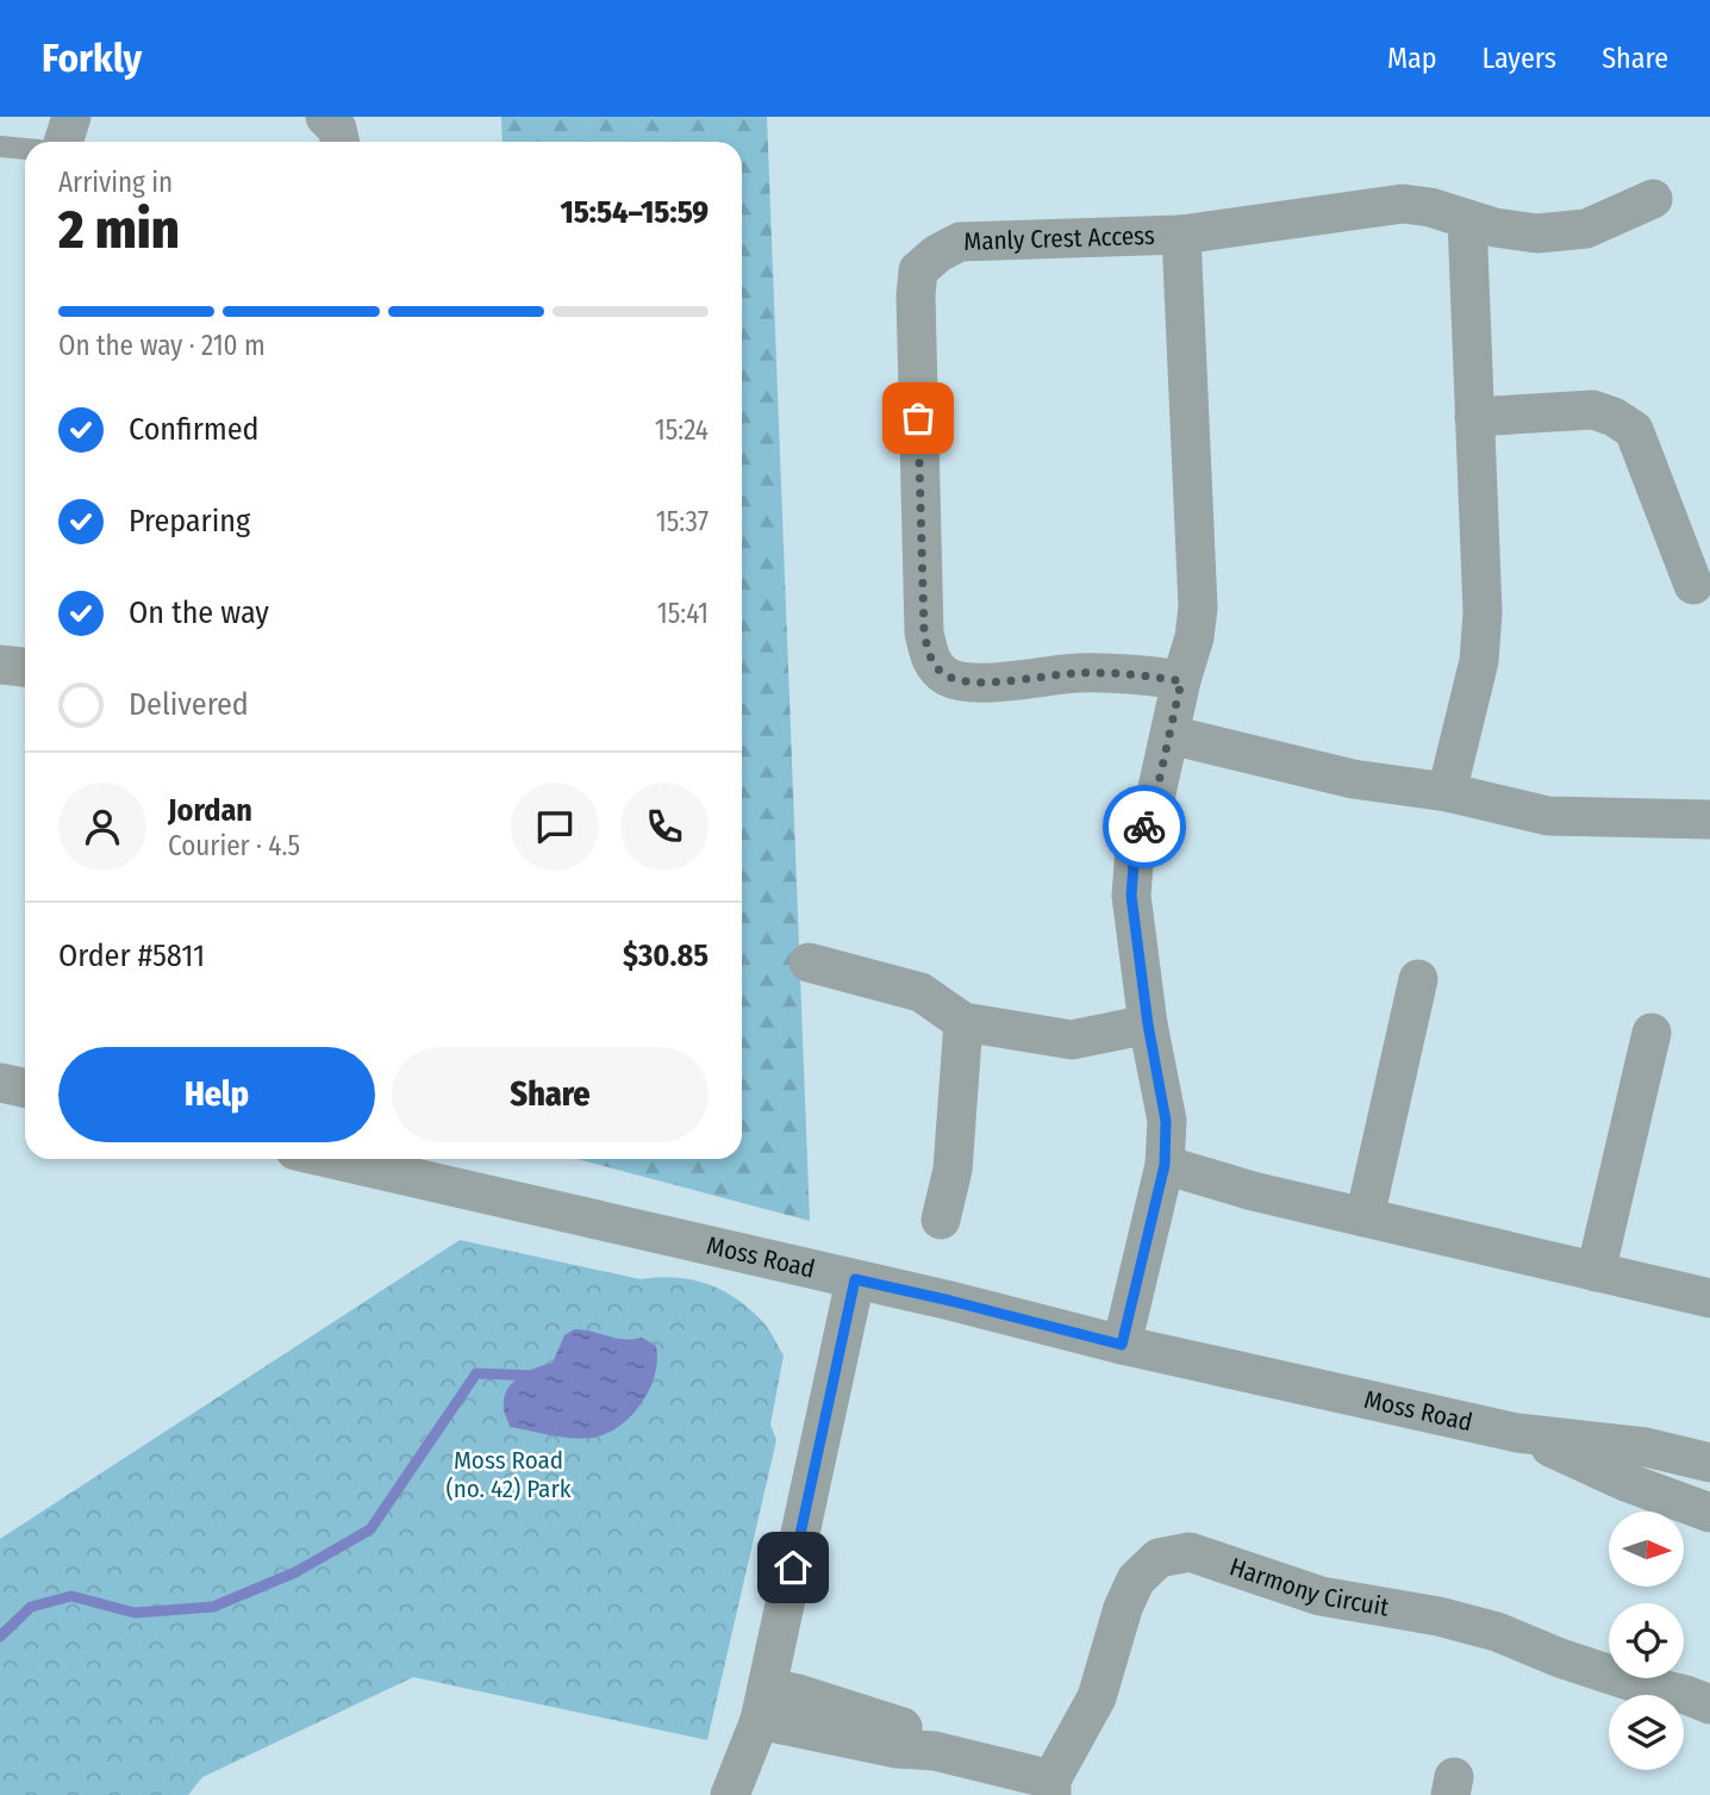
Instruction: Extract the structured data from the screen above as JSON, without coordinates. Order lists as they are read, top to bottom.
{
  "streets": {
    "street": ["Manly Crest Access", "Moss Road", "Harmony Circuit"]
  },
  "parks": ["Moss Road (no. 42) Park"],
  "north": "right",
  "page": {
    "header": "Forkly",
    "nav": ["Map", "Layers", "Share"],
    "heading": ["2 min", "Arriving in", "15:54–15:59"],
    "panel": [
      "Jordan",
      "Courier · 4.5",
      "Order #5811",
      "$30.85"
    ],
    "bar": "On the way · 210 m",
    "list": [
      ["Confirmed", "15:24"],
      ["Preparing", "15:37"],
      ["On the way", "15:41"],
      "Delivered"
    ],
    "buttons": ["Help", "Share"]
  }
}
